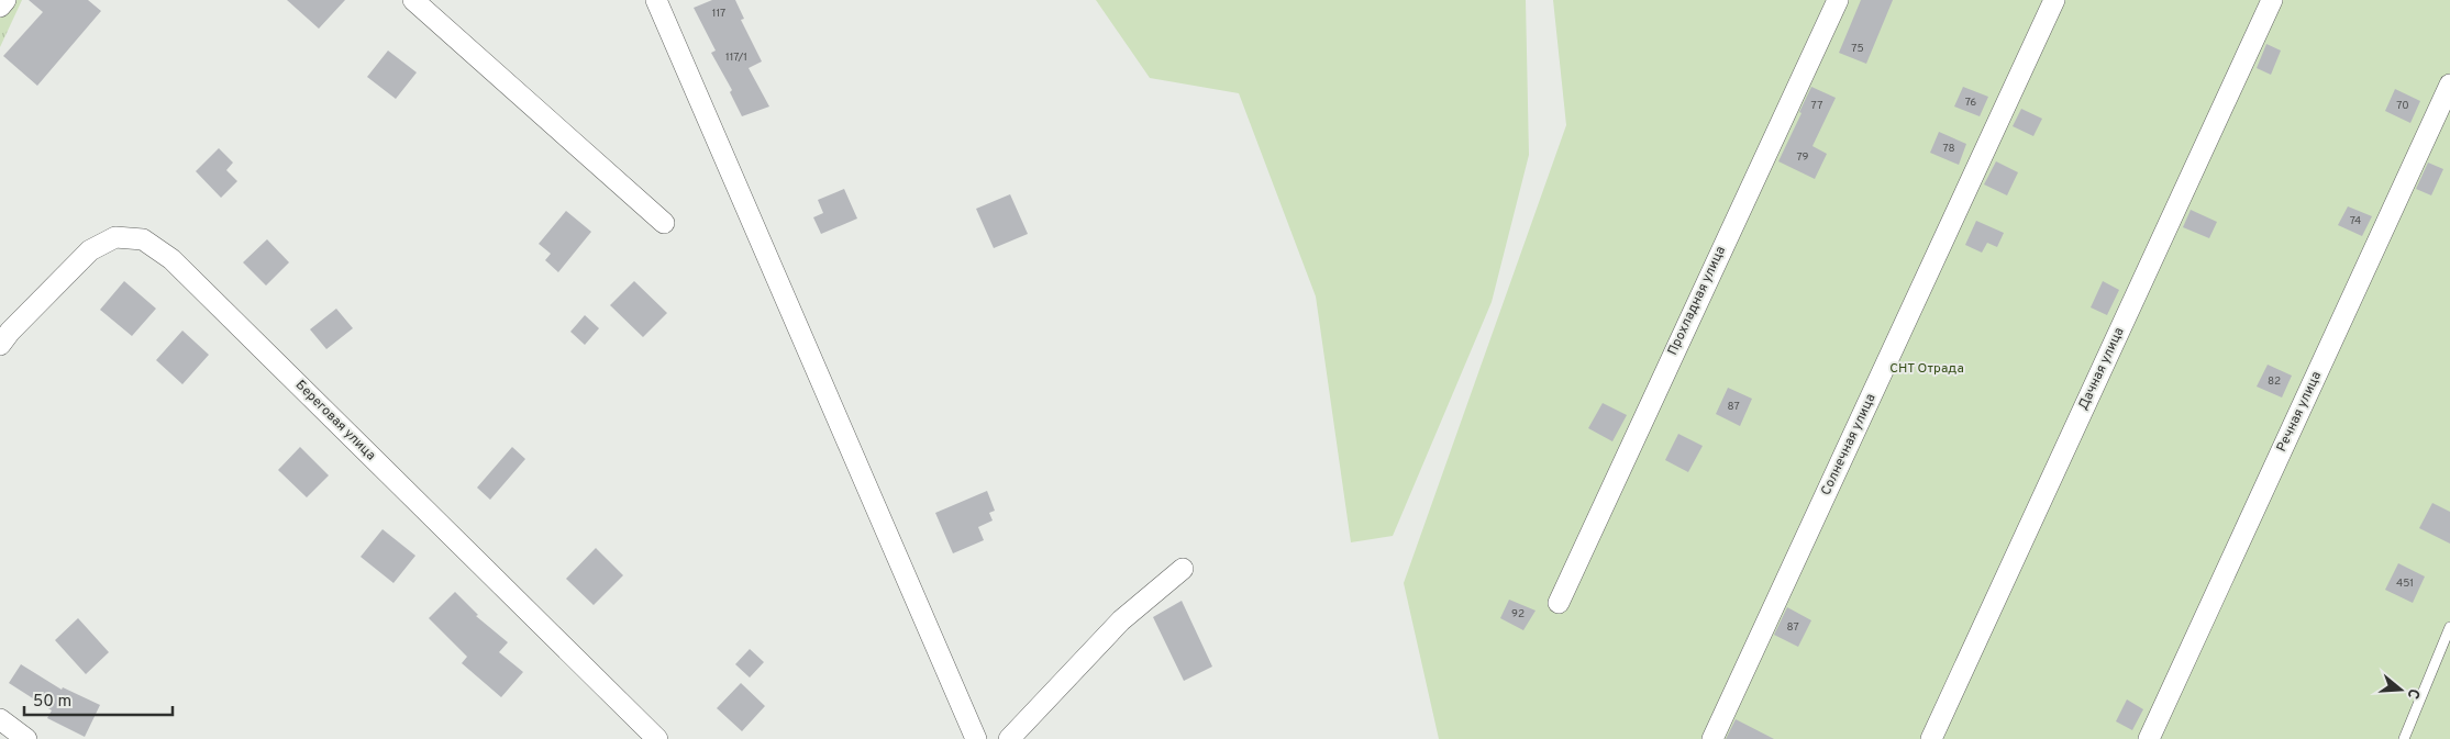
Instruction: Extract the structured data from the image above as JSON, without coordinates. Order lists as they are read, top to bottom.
{
  "streets": {
    "street": [
      "Прохладная улица",
      "Дачная улица",
      "Речная улица",
      "Береговая улица",
      "Солнечная улица"
    ]
  },
  "parks": ["СНТ Отрада"],
  "house_numbers": [
    "117",
    "75",
    "117/1",
    "76",
    "77",
    "70",
    "78",
    "79",
    "74",
    "82",
    "87",
    "451",
    "92",
    "87"
  ],
  "scale_bar": "50 m",
  "north": "right"
}
